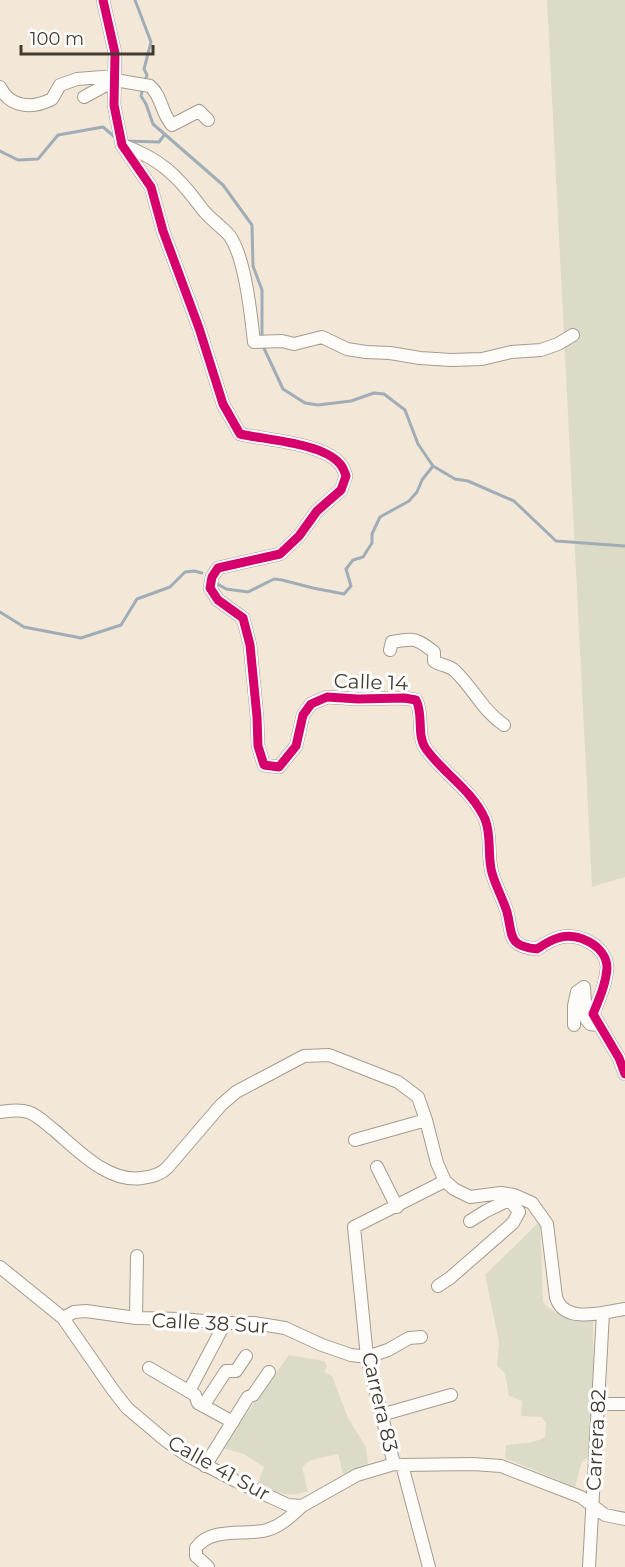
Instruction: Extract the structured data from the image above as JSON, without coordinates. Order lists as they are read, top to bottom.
{
  "streets": {
    "street": [
      "Calle 14",
      "Calle 38 Sur",
      "Carrera 83",
      "Carrera 82",
      "Calle 41 Sur"
    ]
  },
  "crossings": [
    ["Calle 38 Sur", "Carrera 83"],
    ["Calle 38 Sur", "Calle 41 Sur"]
  ],
  "scale_bar": "100 m"
}
